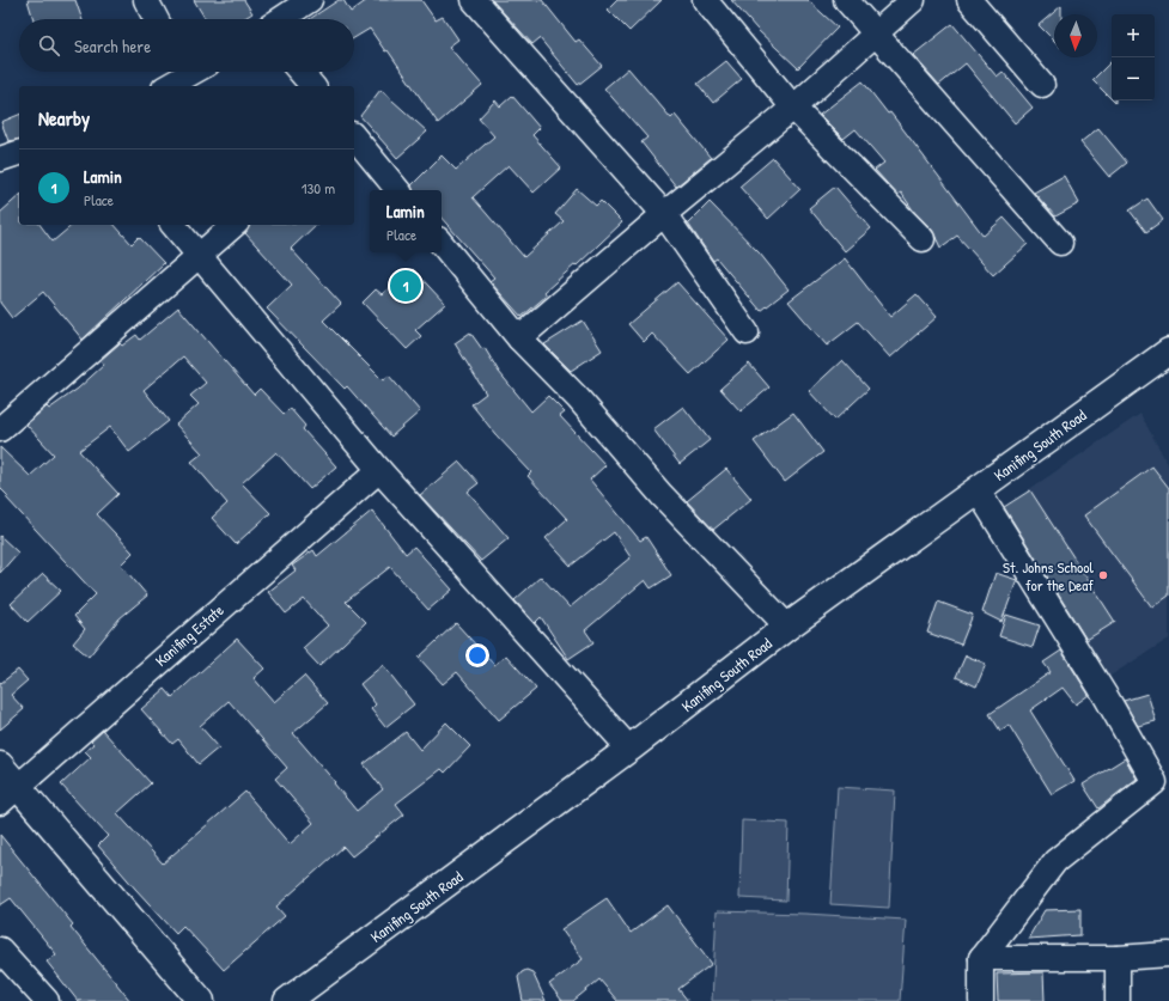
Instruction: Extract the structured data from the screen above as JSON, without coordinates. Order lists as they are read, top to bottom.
{
  "streets": {
    "street": ["Kanifing South Road", "Kanifing Estate"]
  },
  "places": ["St. Johns School for the Deaf"],
  "north": "bottom",
  "page": {
    "map_buttons": ["+", "−"],
    "search": "Search here",
    "heading": "Nearby",
    "list": [
      {
        "mark": "1",
        "name": "Lamin",
        "note": "Place",
        "value": "130 m"
      }
    ],
    "popup": ["Lamin", "Place"],
    "pins": "1"
  }
}
